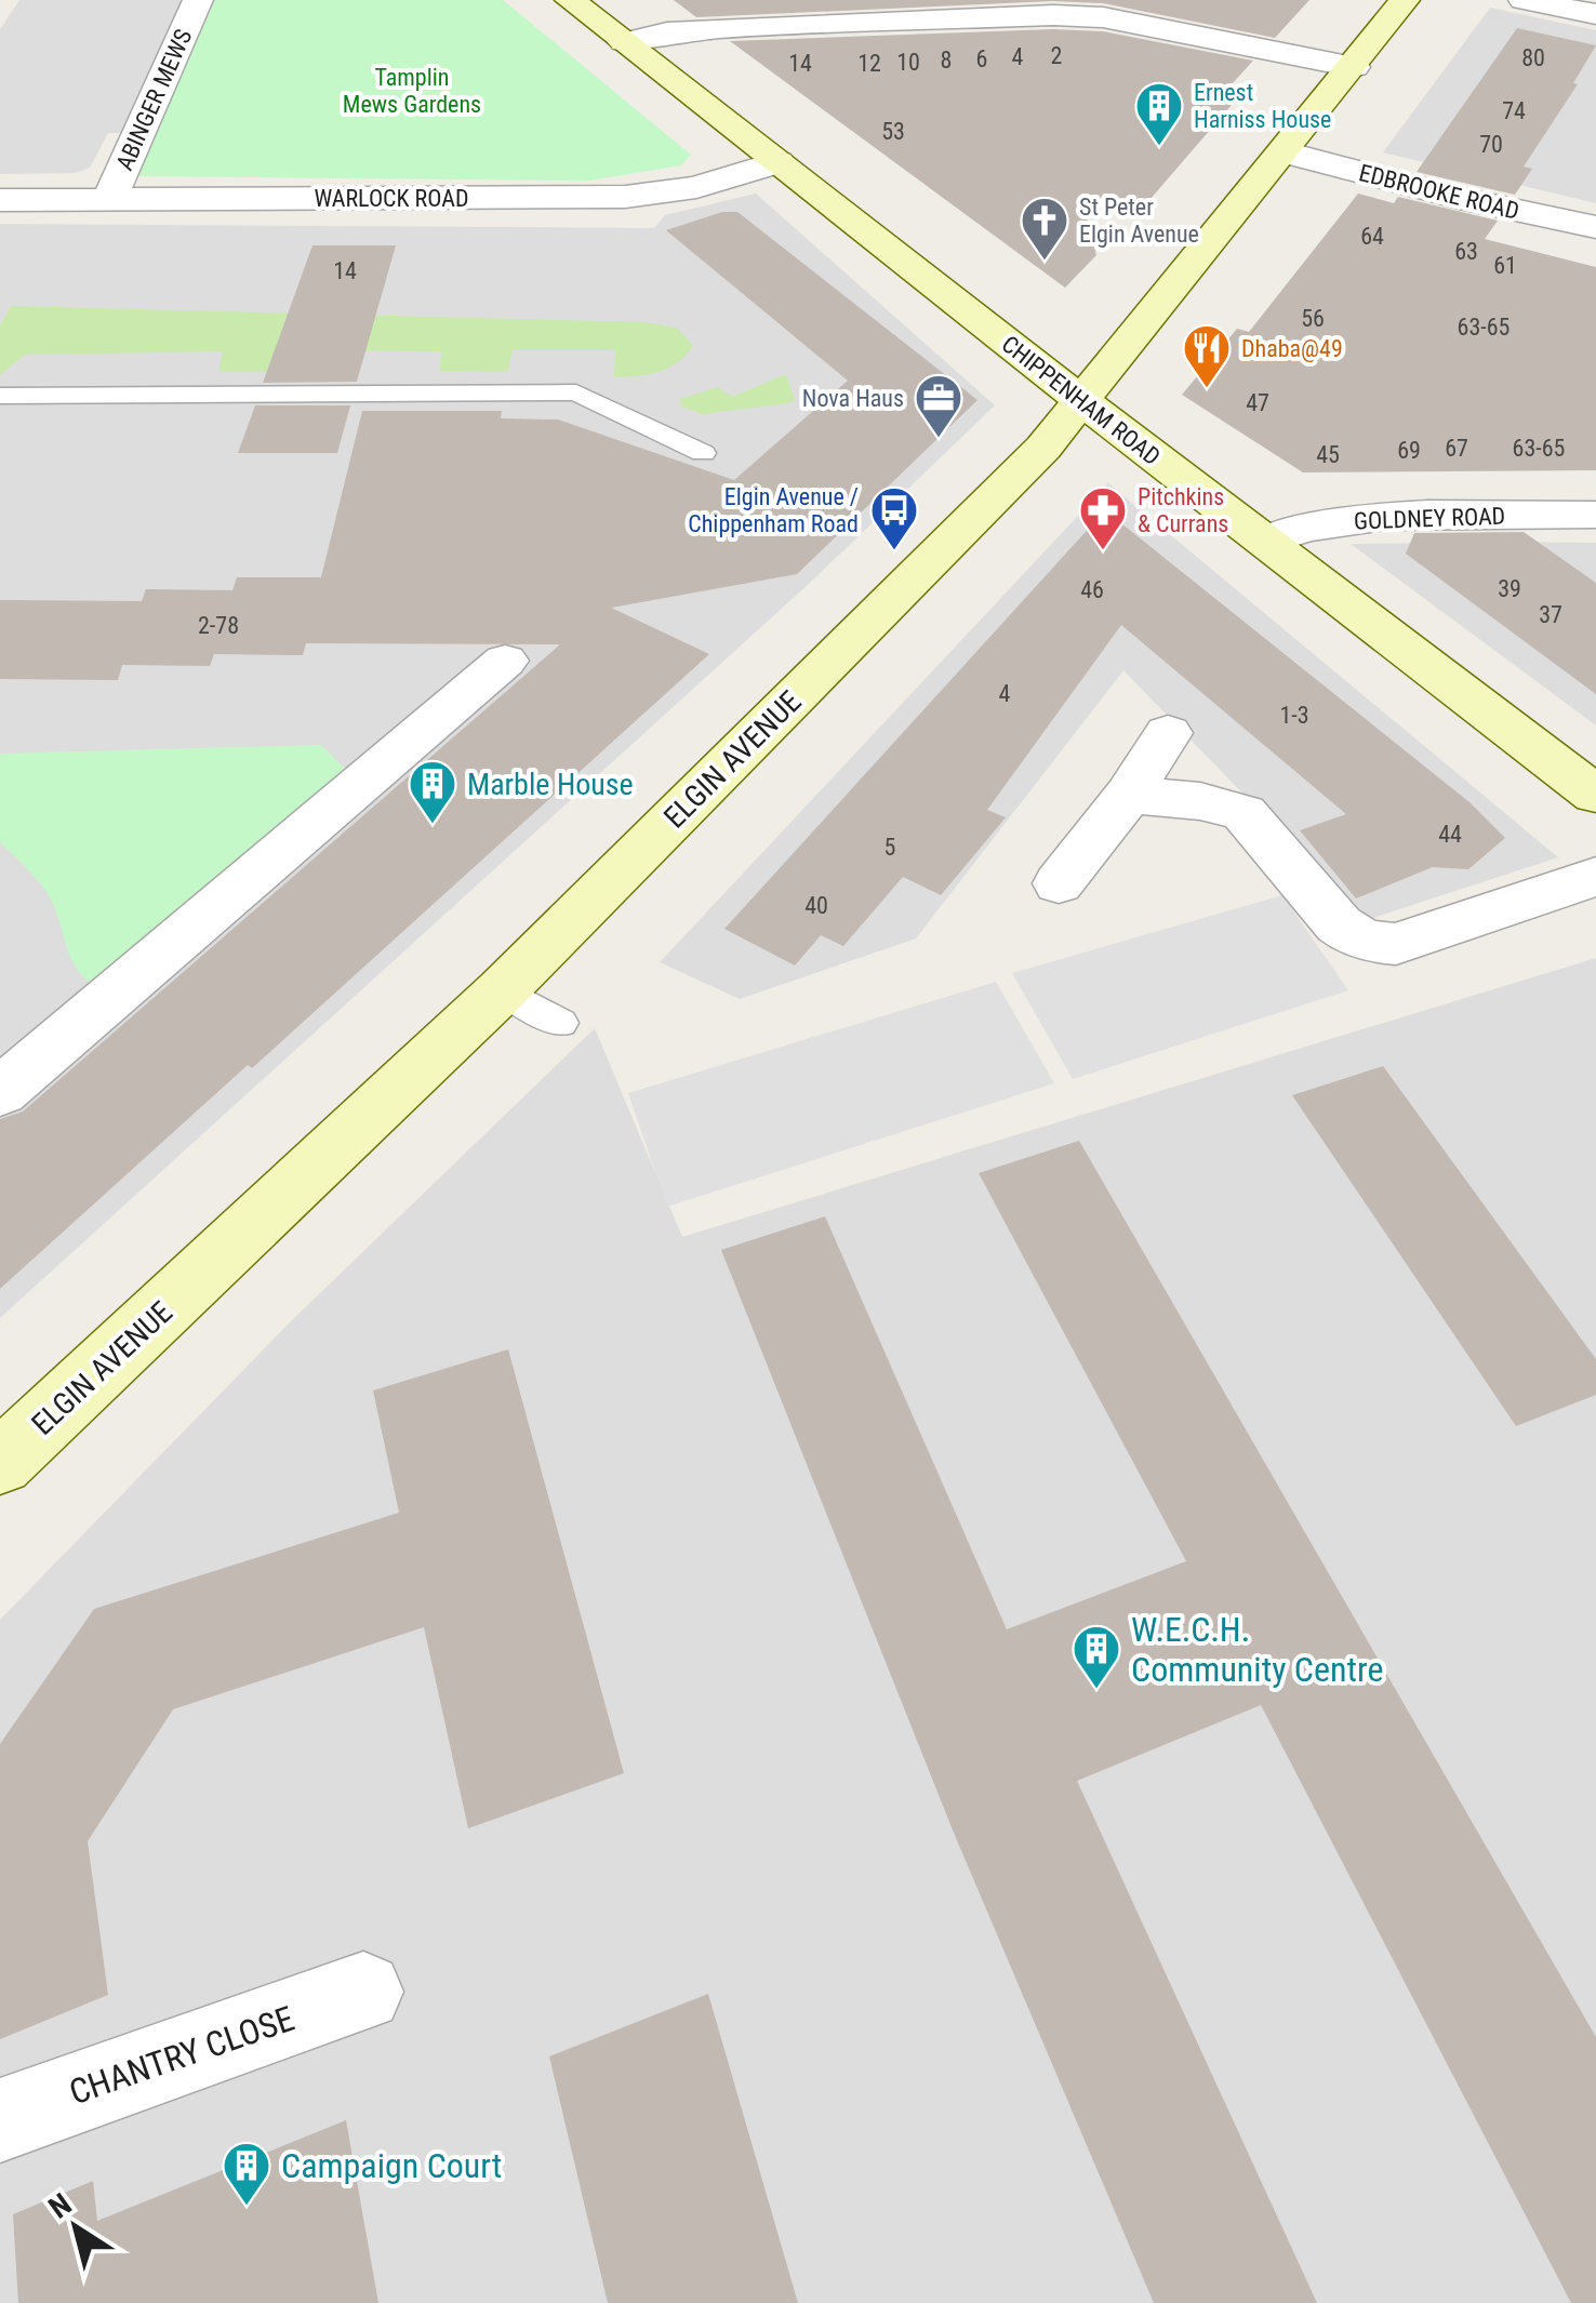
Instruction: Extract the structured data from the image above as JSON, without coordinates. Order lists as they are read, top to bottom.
{
  "streets": {
    "main road": ["CHIPPENHAM ROAD", "ELGIN AVENUE"],
    "street": [
      "ABINGER MEWS",
      "EDBROOKE ROAD",
      "WARLOCK ROAD",
      "GOLDNEY ROAD",
      "CHANTRY CLOSE"
    ]
  },
  "crossings": [
    ["ABINGER MEWS", "WARLOCK ROAD"],
    ["EDBROOKE ROAD", "ELGIN AVENUE"],
    ["WARLOCK ROAD", "CHIPPENHAM ROAD"],
    ["CHIPPENHAM ROAD", "GOLDNEY ROAD"],
    ["CHIPPENHAM ROAD", "ELGIN AVENUE"]
  ],
  "parks": ["Tamplin Mews Gardens"],
  "places": {
    "building": [
      "Ernest Harniss House",
      "Marble House",
      "W.E.C.H. Community Centre",
      "Campaign Court"
    ],
    "church": ["St Peter Elgin Avenue"],
    "restaurant": ["Dhaba@49"],
    "office": ["Nova Haus"],
    "bus stop": ["Elgin Avenue / Chippenham Road"],
    "pharmacy": ["Pitchkins & Currans"]
  },
  "house_numbers": [
    "2",
    "4",
    "80",
    "6",
    "8",
    "10",
    "14",
    "12",
    "74",
    "53",
    "70",
    "64",
    "63",
    "61",
    "14",
    "56",
    "63-65",
    "47",
    "67",
    "63-65",
    "69",
    "45",
    "39",
    "46",
    "37",
    "2-78",
    "4",
    "1-3",
    "44",
    "5",
    "40"
  ],
  "north": "top left"
}
